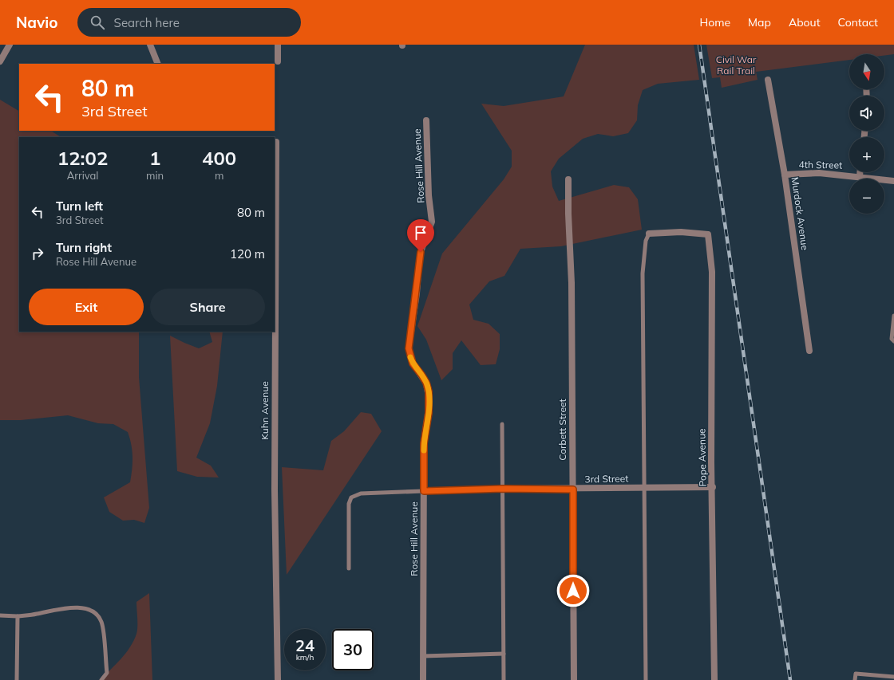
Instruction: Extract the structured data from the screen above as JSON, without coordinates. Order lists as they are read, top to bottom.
{
  "streets": {
    "street": [
      "4th Street",
      "Rose Hill Avenue",
      "Murdock Avenue",
      "Kuhn Avenue",
      "Corbett Street",
      "Pope Avenue",
      "3rd Street"
    ]
  },
  "crossings": [
    ["4th Street", "Murdock Avenue"],
    ["Rose Hill Avenue", "3rd Street"],
    ["Corbett Street", "3rd Street"],
    ["Pope Avenue", "3rd Street"]
  ],
  "parks": ["Civil War Rail Trail"],
  "north": "bottom",
  "page": {
    "header": "Navio",
    "search": "Search here",
    "nav": [
      "Home",
      "Map",
      "About",
      "Contact"
    ],
    "map_buttons": ["+", "−"],
    "turn": ["80 m", "3rd Street"],
    "eta": [
      "12:02",
      "Arrival",
      "1",
      "min",
      "400",
      "m"
    ],
    "list": [
      {
        "name": "Turn left",
        "note": "3rd Street",
        "value": "80 m"
      },
      {
        "name": "Turn right",
        "note": "Rose Hill Avenue",
        "value": "120 m"
      }
    ],
    "buttons": ["Exit", "Share"],
    "speed": "24 km/h",
    "limit": "30"
  }
}
